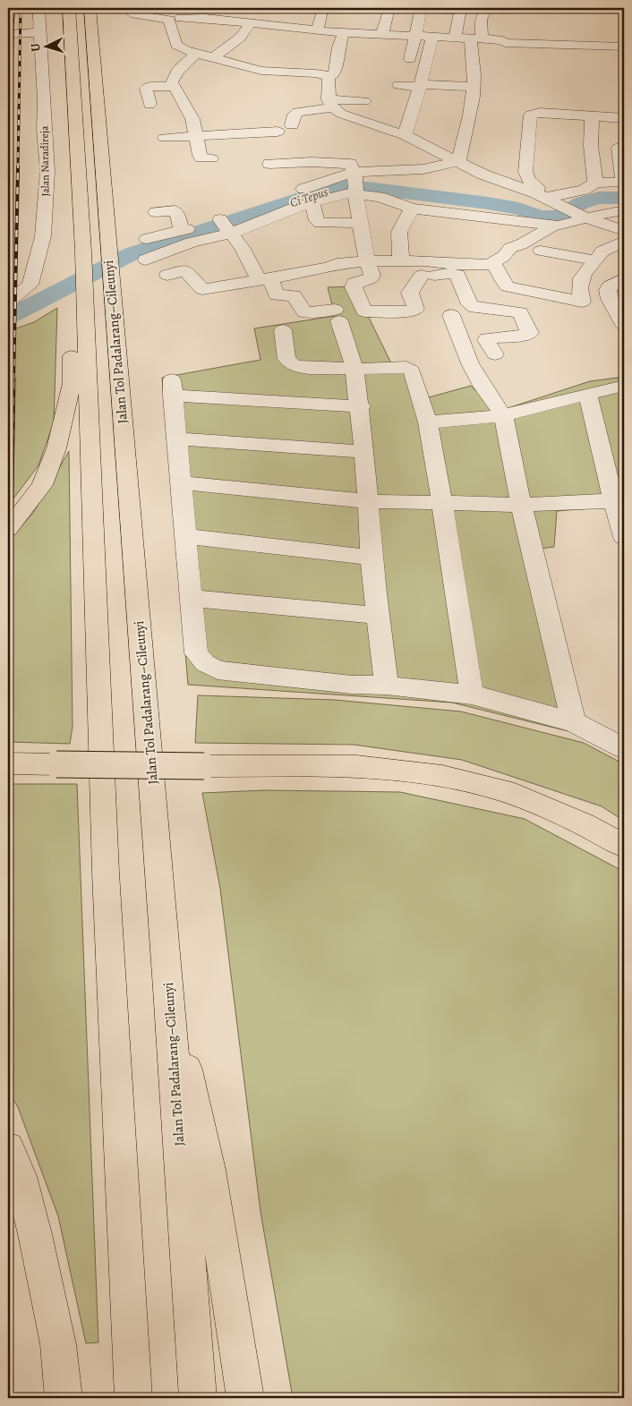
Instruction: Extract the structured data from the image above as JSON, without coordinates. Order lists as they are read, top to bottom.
{
  "streets": {
    "highway": ["Jalan Tol Padalarang–Cileunyi"],
    "street": ["Jalan Naradireja"]
  },
  "water": ["Ci Tepus"],
  "north": "left"
}
